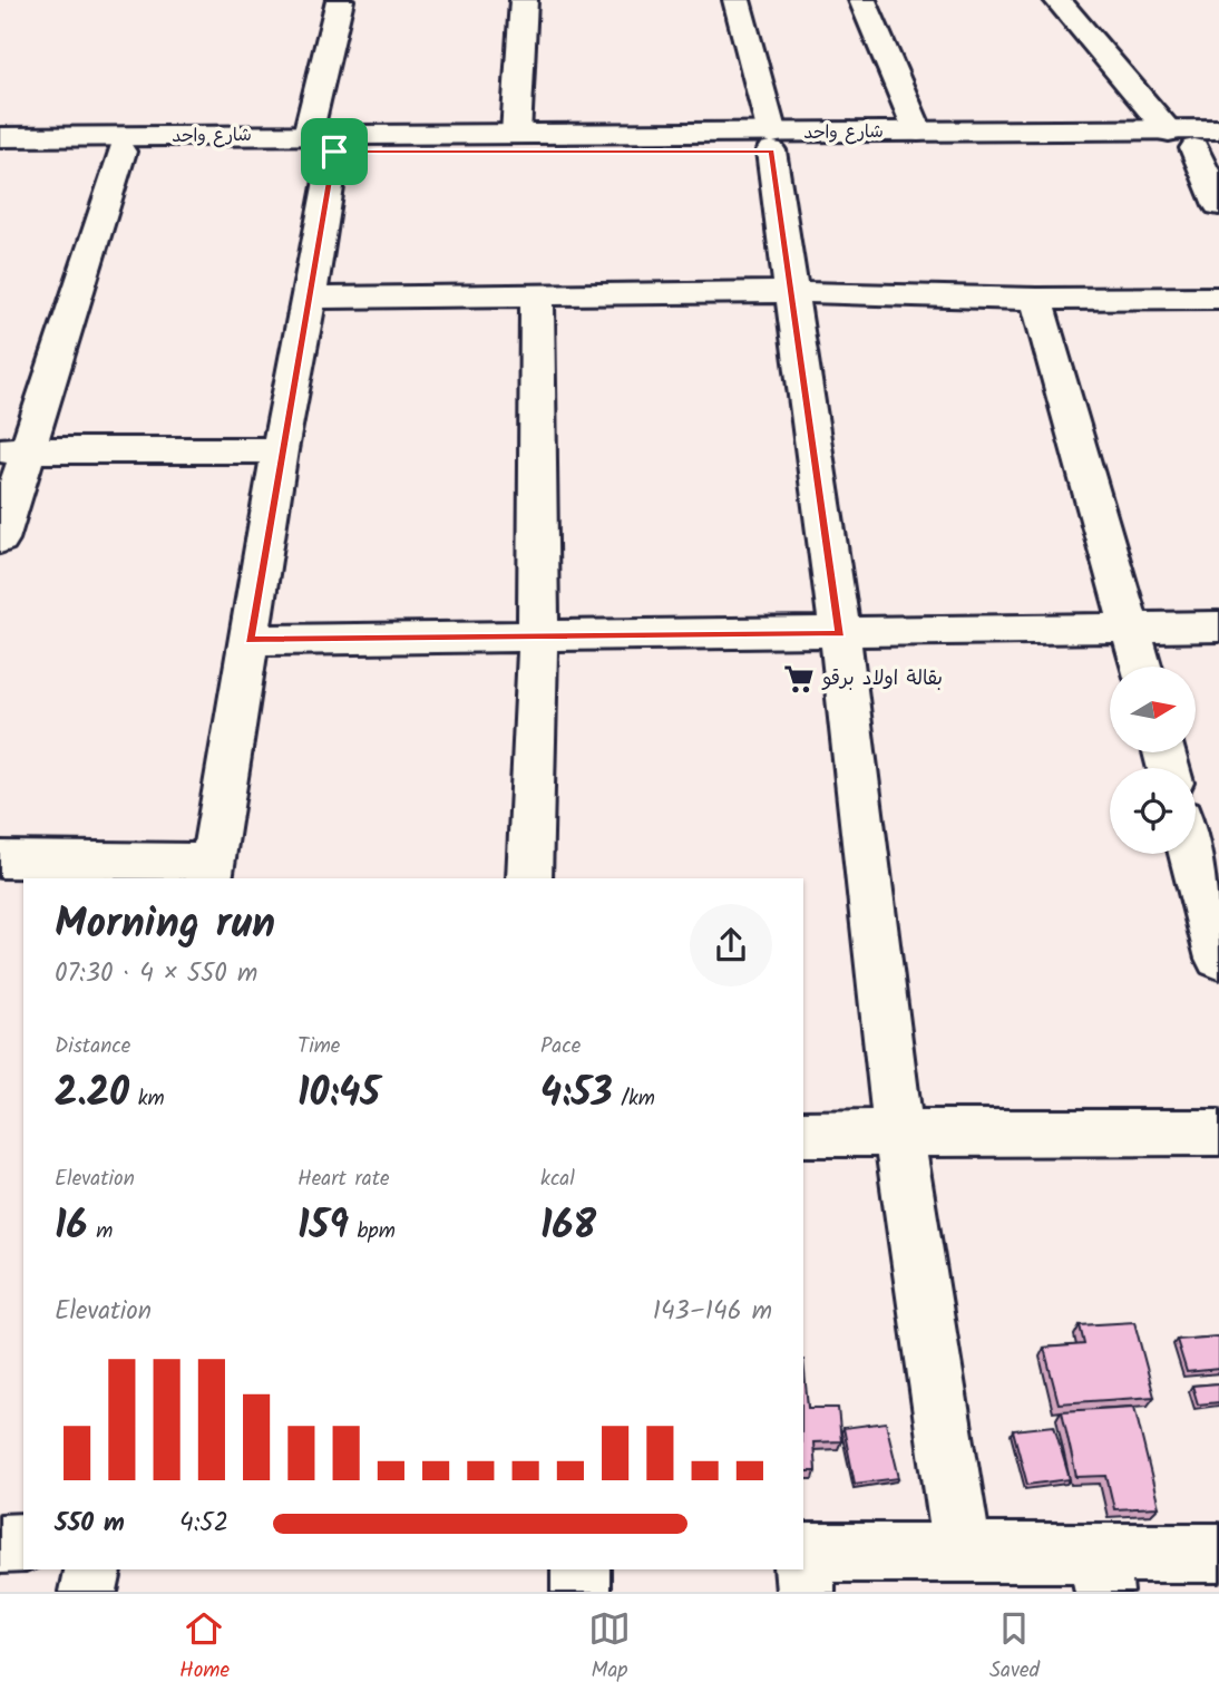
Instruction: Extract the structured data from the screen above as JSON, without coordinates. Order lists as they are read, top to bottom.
{
  "streets": {
    "street": ["شارع واحد"]
  },
  "places": {
    "supermarket": ["بقالة اولاد برقو"]
  },
  "north": "right",
  "page": {
    "heading": ["Morning run", "07:30 · 4 × 550 m"],
    "stats": [
      ["Distance", "2.20 km"],
      ["Time", "10:45"],
      ["Pace", "4:53 /km"],
      ["Elevation", "16 m"],
      ["Heart rate", "159 bpm"],
      ["kcal", "168"]
    ],
    "chart": ["Elevation", "143–146 m"],
    "list": [
      {
        "name": "550 m",
        "note": "4:52"
      }
    ],
    "tabs": ["Home", "Map", "Saved"]
  }
}
